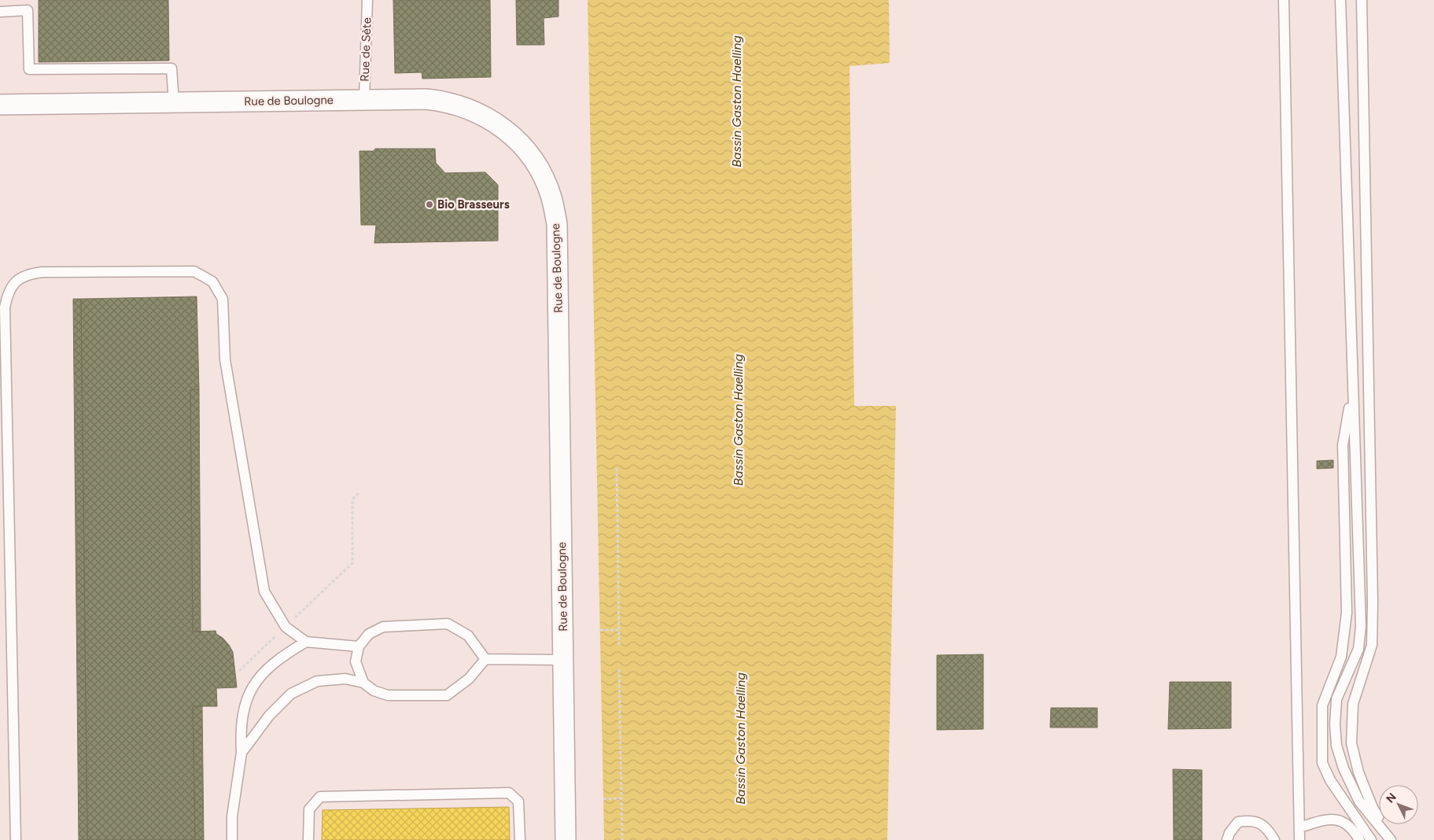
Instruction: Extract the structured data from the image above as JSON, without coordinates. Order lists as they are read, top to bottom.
{
  "streets": {
    "street": ["Rue de Boulogne"],
    "lane": ["Rue de Sète"]
  },
  "crossings": [
    ["Rue de Sète", "Rue de Boulogne"]
  ],
  "water": ["Bassin Gaston Haelling"],
  "places": ["Bio Brasseurs"],
  "north": "top left"
}
